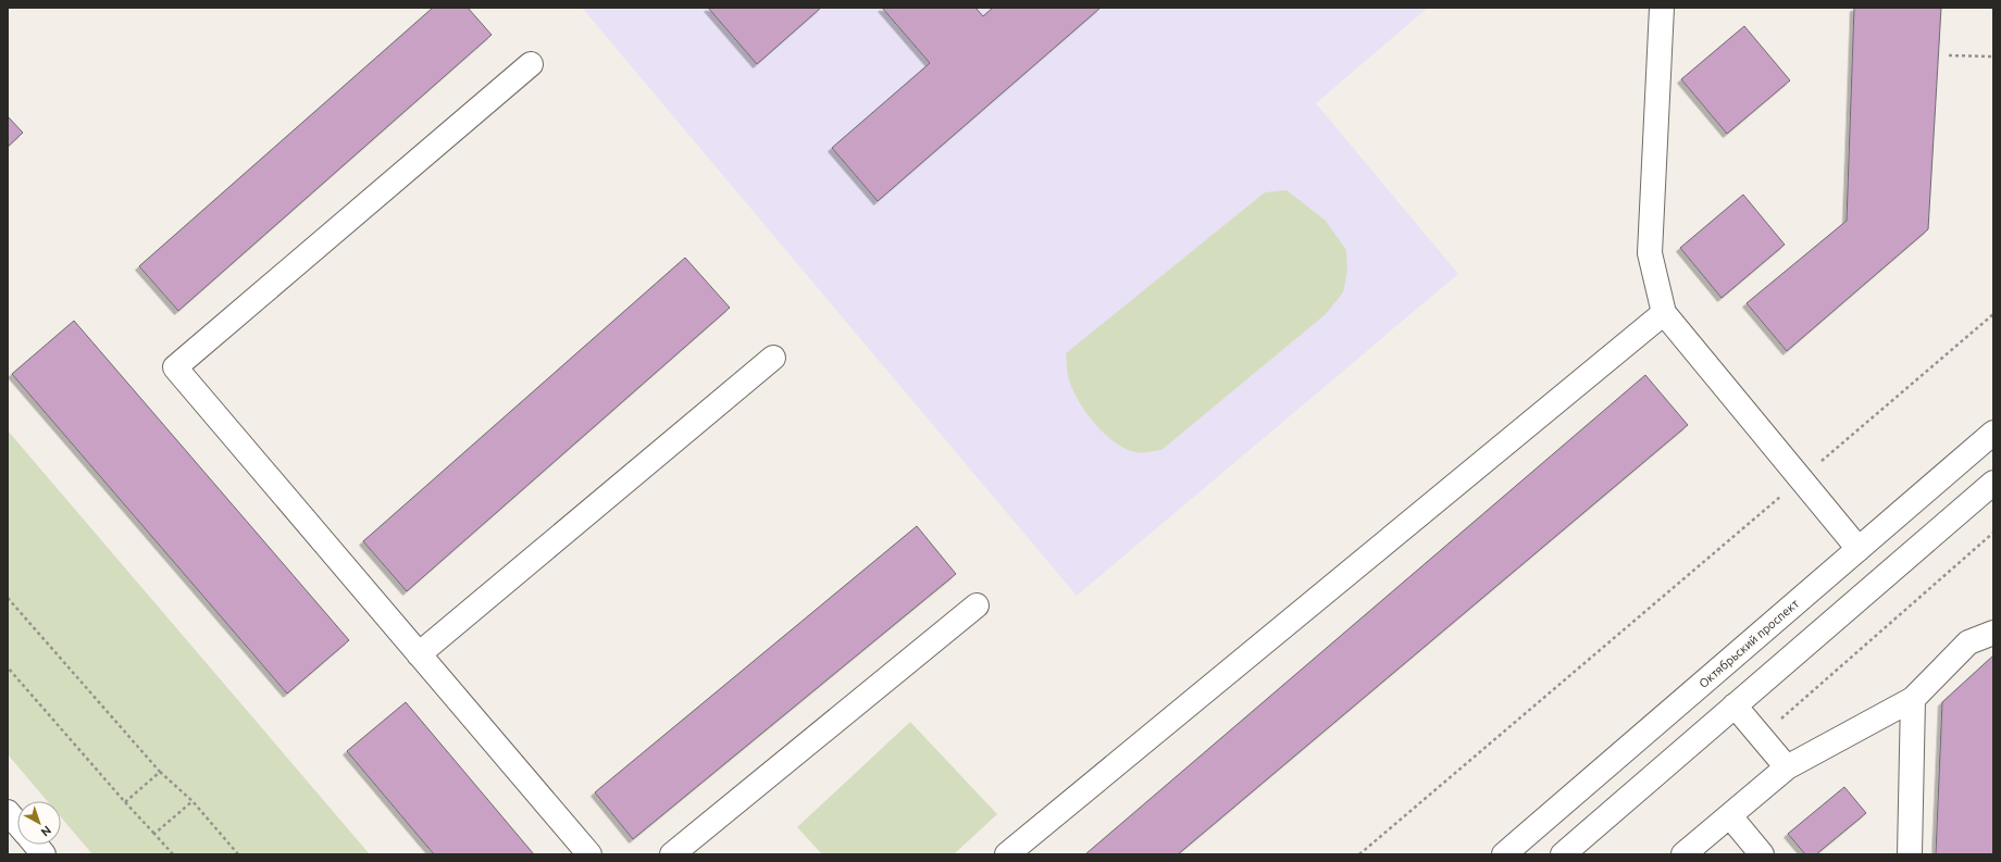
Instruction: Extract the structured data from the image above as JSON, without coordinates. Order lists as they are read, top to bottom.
{
  "streets": {
    "main road": ["Октябрьский проспект"]
  },
  "north": "bottom right"
}
